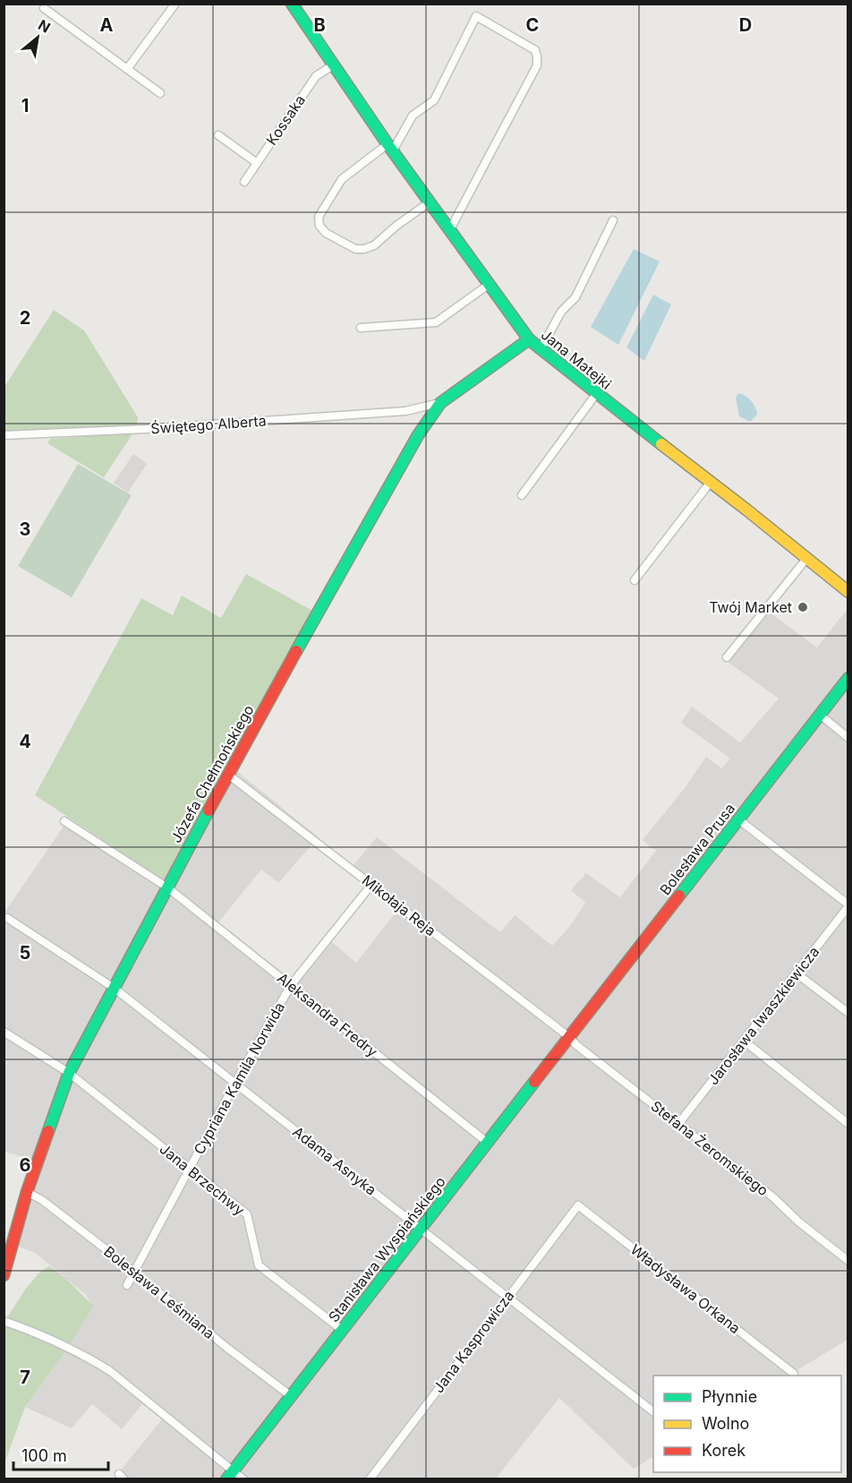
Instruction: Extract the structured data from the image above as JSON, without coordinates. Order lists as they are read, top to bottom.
{
  "streets": {
    "street": [
      "Kossaka",
      "Jana Matejki",
      "Świętego Alberta",
      "Józefa Chełmońskiego",
      "Bolesława Prusa",
      "Mikołaja Reja",
      "Aleksandra Fredry",
      "Jarosława Iwaszkiewicza",
      "Cypriana Kamila Norwida",
      "Stefana Żeromskiego",
      "Adama Asnyka",
      "Jana Brzechwy",
      "Stanisława Wyspiańskiego",
      "Władysława Orkana",
      "Bolesława Leśmiana",
      "Jana Kasprowicza"
    ]
  },
  "crossings": [
    ["Kossaka", "Jana Matejki"],
    ["Jana Matejki", "Józefa Chełmońskiego"],
    ["Świętego Alberta", "Józefa Chełmońskiego"],
    ["Józefa Chełmońskiego", "Mikołaja Reja"],
    ["Józefa Chełmońskiego", "Aleksandra Fredry"],
    ["Józefa Chełmońskiego", "Adama Asnyka"],
    ["Józefa Chełmońskiego", "Jana Brzechwy"],
    ["Józefa Chełmońskiego", "Bolesława Leśmiana"],
    ["Bolesława Prusa", "Mikołaja Reja"],
    ["Bolesława Prusa", "Stefana Żeromskiego"],
    ["Bolesława Prusa", "Stanisława Wyspiańskiego"],
    ["Mikołaja Reja", "Cypriana Kamila Norwida"],
    ["Mikołaja Reja", "Stefana Żeromskiego"],
    ["Mikołaja Reja", "Stanisława Wyspiańskiego"],
    ["Aleksandra Fredry", "Cypriana Kamila Norwida"],
    ["Aleksandra Fredry", "Stanisława Wyspiańskiego"],
    ["Jarosława Iwaszkiewicza", "Stefana Żeromskiego"],
    ["Cypriana Kamila Norwida", "Adama Asnyka"],
    ["Cypriana Kamila Norwida", "Jana Brzechwy"],
    ["Cypriana Kamila Norwida", "Bolesława Leśmiana"],
    ["Stefana Żeromskiego", "Stanisława Wyspiańskiego"],
    ["Adama Asnyka", "Stanisława Wyspiańskiego"],
    ["Adama Asnyka", "Jana Kasprowicza"],
    ["Jana Brzechwy", "Stanisława Wyspiańskiego"],
    ["Stanisława Wyspiańskiego", "Bolesława Leśmiana"],
    ["Władysława Orkana", "Jana Kasprowicza"]
  ],
  "places": ["Twój Market"],
  "legend": ["Płynnie", "Wolno", "Korek"],
  "scale_bar": "100 m",
  "north": "top right",
  "grid": {
    "columns": [
      "A",
      "B",
      "C",
      "D"
    ],
    "rows": [
      "1",
      "2",
      "3",
      "4",
      "5",
      "6",
      "7"
    ]
  }
}
